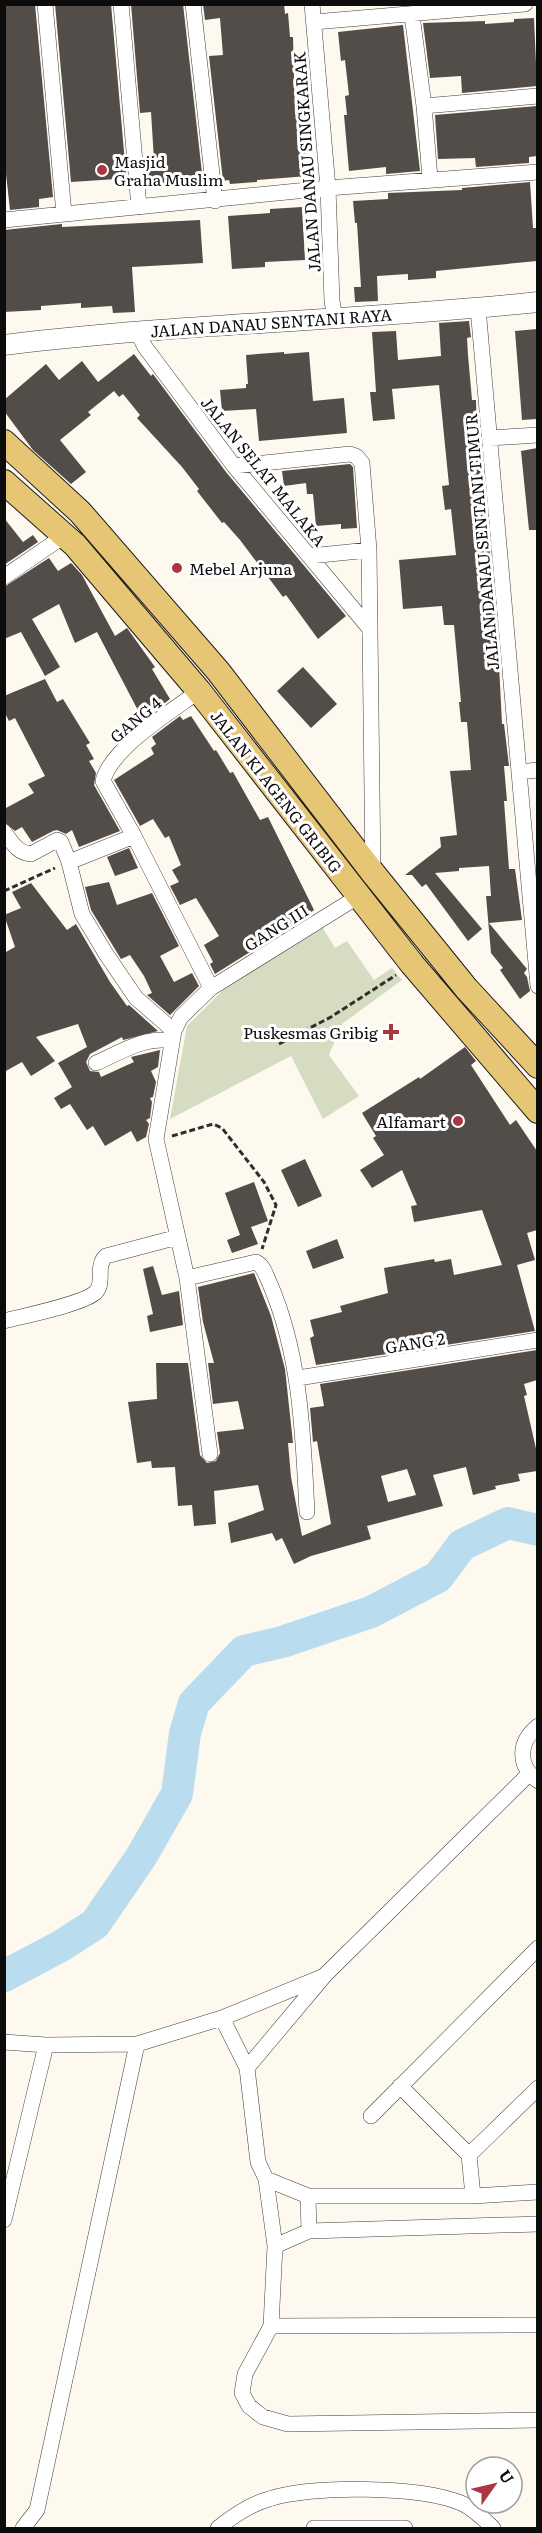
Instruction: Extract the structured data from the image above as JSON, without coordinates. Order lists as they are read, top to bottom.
{
  "streets": {
    "main road": ["JALAN KI AGENG GRIBIG"],
    "street": [
      "JALAN DANAU SINGKARAK",
      "JALAN DANAU SENTANI RAYA",
      "JALAN SELAT MALAKA",
      "JALAN DANAU SENTANI TIMUR",
      "GANG 4",
      "GANG III",
      "GANG 2"
    ]
  },
  "crossings": [
    ["JALAN DANAU SINGKARAK", "JALAN DANAU SENTANI RAYA"],
    ["JALAN DANAU SENTANI RAYA", "JALAN SELAT MALAKA"],
    ["JALAN DANAU SENTANI RAYA", "JALAN DANAU SENTANI TIMUR"],
    ["GANG 4", "JALAN KI AGENG GRIBIG"],
    ["JALAN KI AGENG GRIBIG", "GANG III"]
  ],
  "places": {
    "other": ["Masjid Graha Muslim", "Mebel Arjuna", "Alfamart"],
    "health": ["Puskesmas Gribig"]
  },
  "north": "top right"
}
